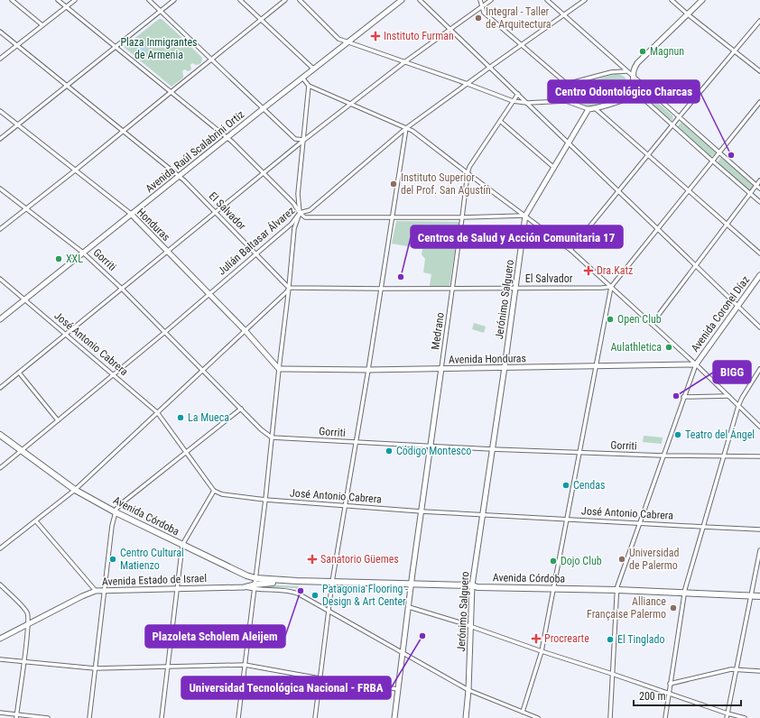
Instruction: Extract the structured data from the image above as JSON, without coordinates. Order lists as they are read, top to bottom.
{
  "streets": {
    "main road": [
      "Avenida Raúl Scalabrini Ortiz",
      "Honduras",
      "Jerónimo Salguero",
      "Avenida Coronel Díaz",
      "Medrano",
      "Avenida Honduras",
      "Avenida Córdoba",
      "Avenida Estado de Israel"
    ],
    "street": [
      "El Salvador",
      "Julián Baltasar Álvarez",
      "Gorriti",
      "José Antonio Cabrera"
    ]
  },
  "crossings": [
    ["Avenida Raúl Scalabrini Ortiz", "El Salvador"],
    ["Avenida Raúl Scalabrini Ortiz", "Honduras"],
    ["Avenida Raúl Scalabrini Ortiz", "Gorriti"],
    ["Avenida Raúl Scalabrini Ortiz", "José Antonio Cabrera"],
    ["El Salvador", "Julián Baltasar Álvarez"],
    ["El Salvador", "Jerónimo Salguero"],
    ["El Salvador", "Medrano"],
    ["Honduras", "Julián Baltasar Álvarez"],
    ["Honduras", "Avenida Honduras"],
    ["Julián Baltasar Álvarez", "Gorriti"],
    ["Julián Baltasar Álvarez", "José Antonio Cabrera"],
    ["Julián Baltasar Álvarez", "Avenida Córdoba"],
    ["Gorriti", "Jerónimo Salguero"],
    ["Gorriti", "Medrano"],
    ["Jerónimo Salguero", "José Antonio Cabrera"],
    ["Jerónimo Salguero", "Avenida Honduras"],
    ["Jerónimo Salguero", "Avenida Córdoba"],
    ["Avenida Coronel Díaz", "Avenida Honduras"],
    ["Medrano", "José Antonio Cabrera"],
    ["Medrano", "Avenida Honduras"],
    ["Medrano", "Avenida Córdoba"],
    ["Avenida Córdoba", "Avenida Estado de Israel"]
  ],
  "parks": ["Plaza Inmigrantes de Armenia"],
  "places": {
    "other": [
      "Integral - Taller de Arquitectura",
      "Magnun",
      "Centro Odontológico Charcas",
      "Instituto Superior del Prof. San Agustín",
      "XXL",
      "Centros de Salud y Acción Comunitaria 17",
      "Open Club",
      "Aulathletica",
      "BIGG",
      "La Mueca",
      "Teatro del Ángel",
      "Código Montesco",
      "Cendas",
      "Centro Cultural Matienzo",
      "Universidad de Palermo",
      "Dojo Club",
      "Plazoleta Scholem Aleijem",
      "Patagonia Flooring - Design & Art Center",
      "Alliance Française Palermo",
      "Universidad Tecnológica Nacional - FRBA",
      "El Tinglado"
    ],
    "health": [
      "Instituto Furman",
      "Dra.Katz",
      "Sanatorio Güemes",
      "Procrearte"
    ]
  },
  "scale_bar": "200 m"
}
